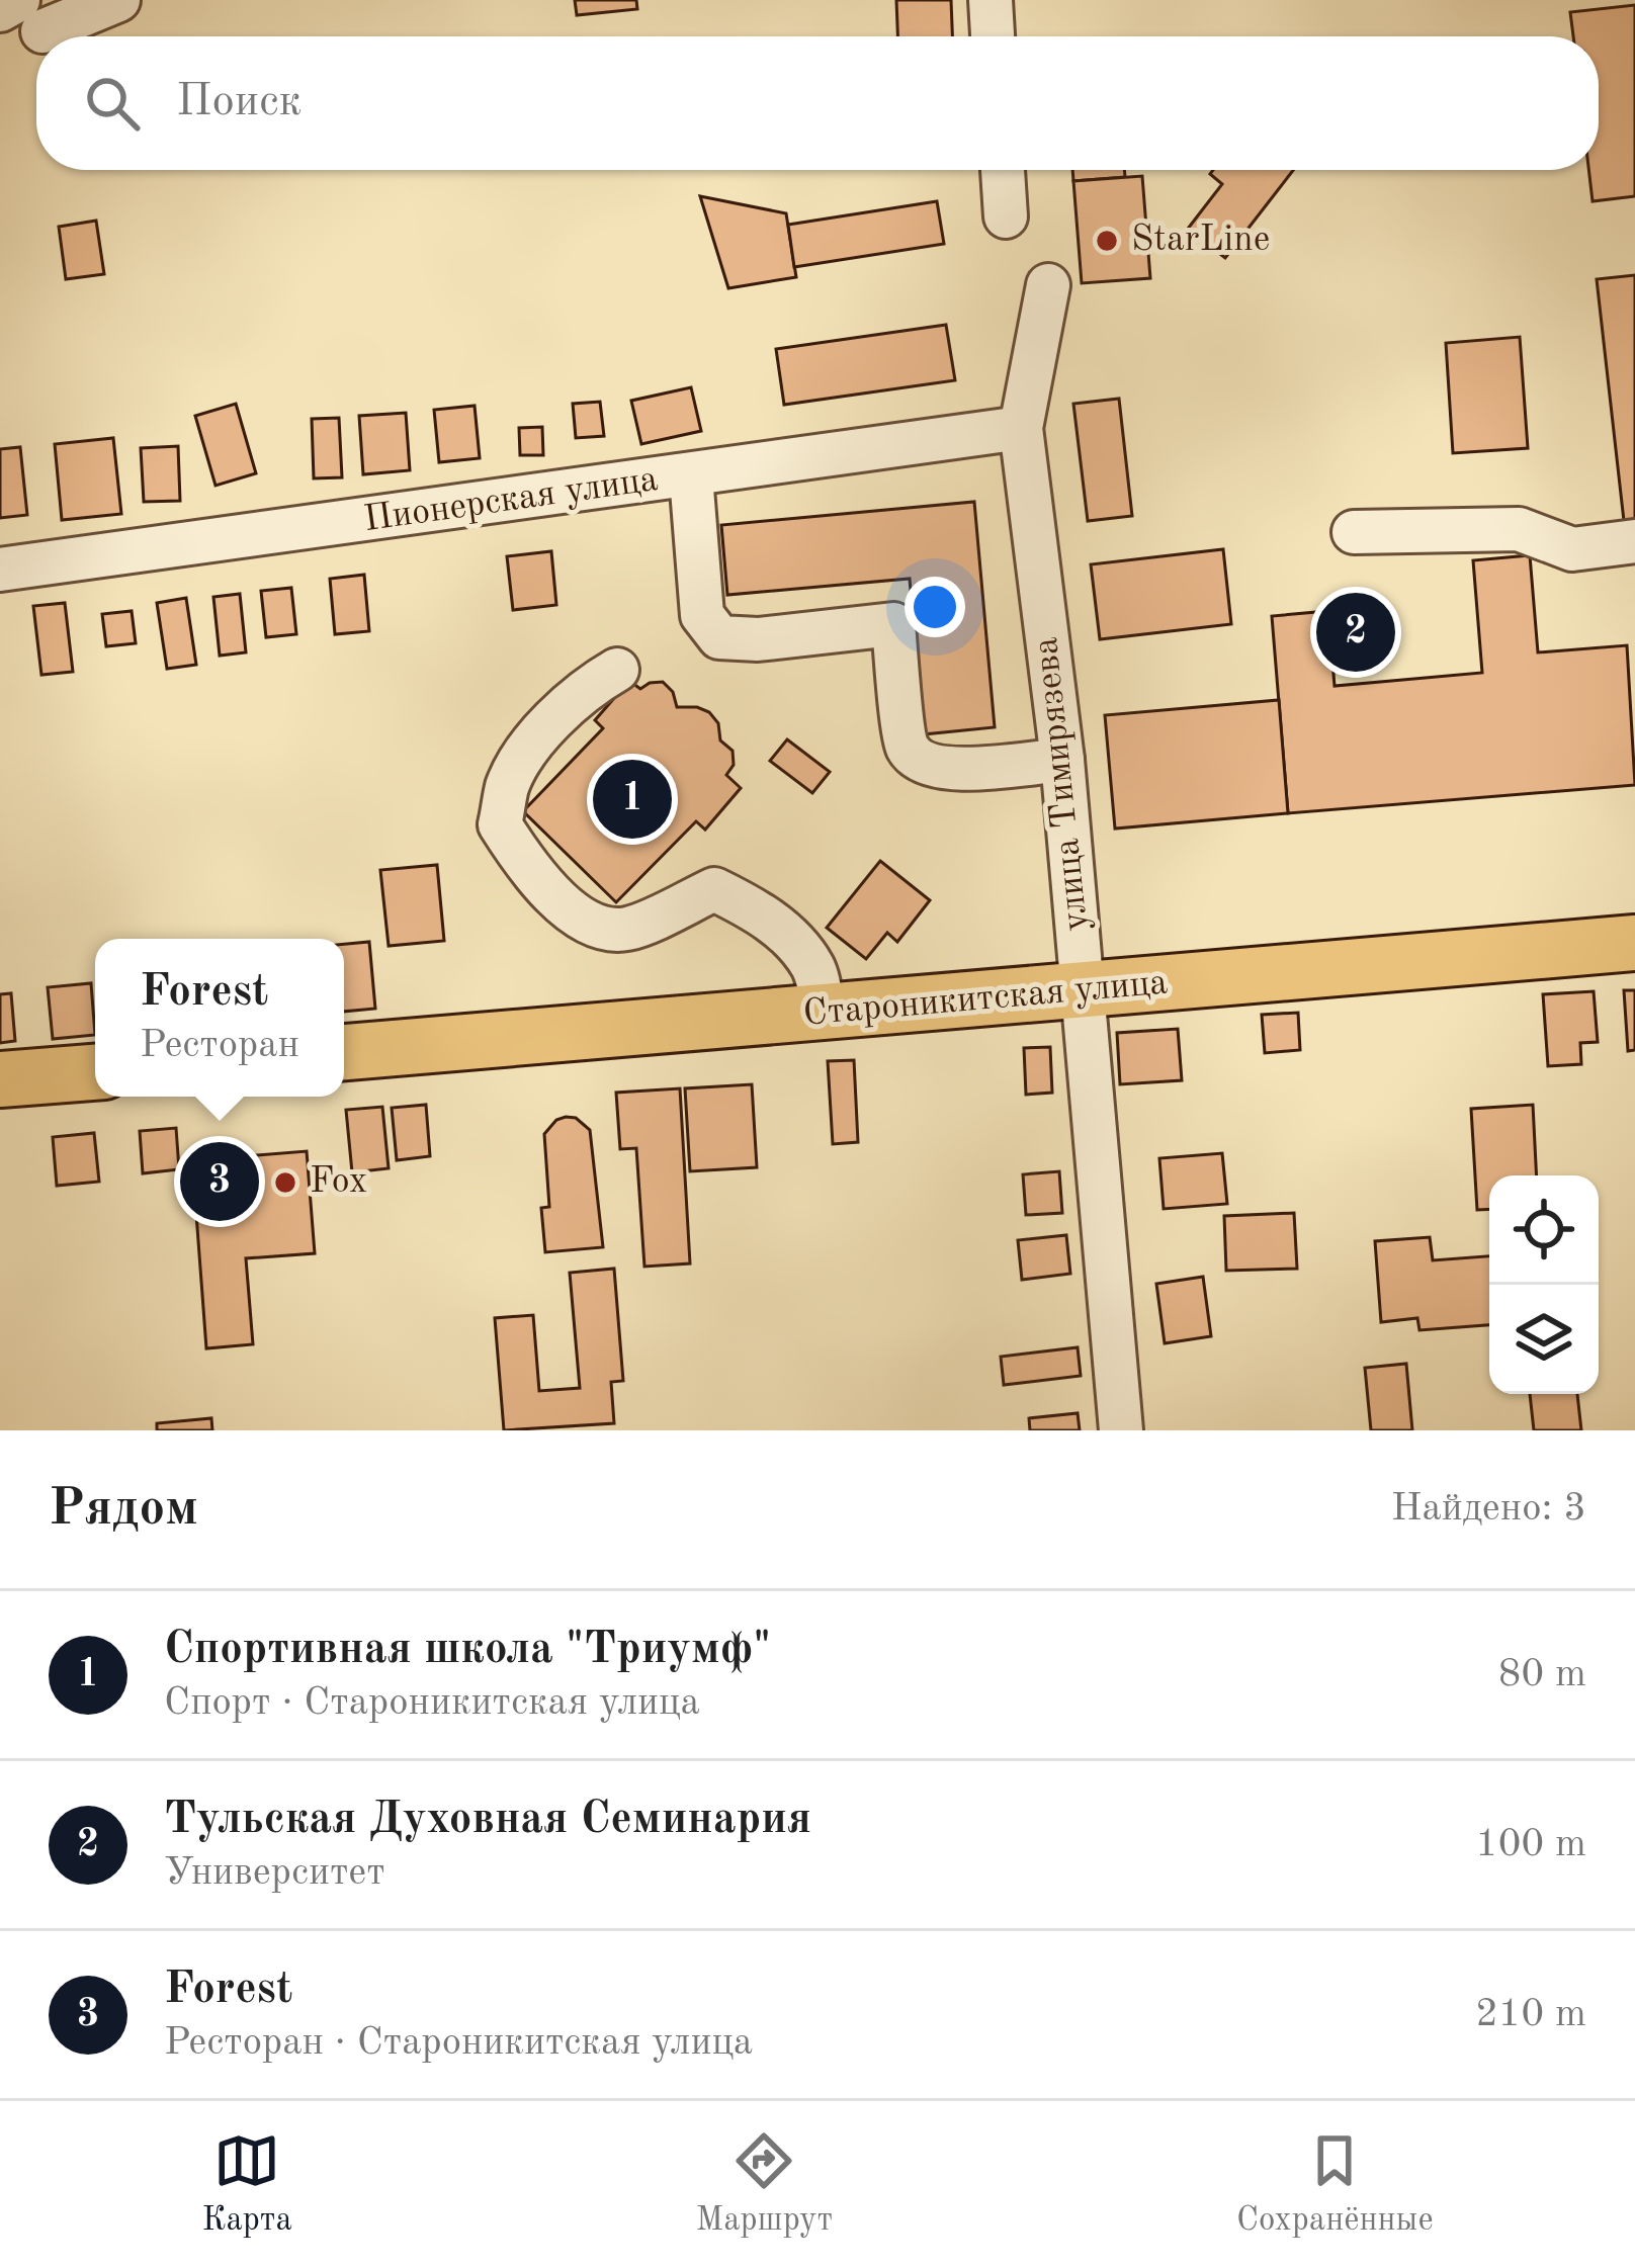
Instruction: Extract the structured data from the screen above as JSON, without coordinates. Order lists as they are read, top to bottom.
{
  "streets": {
    "main road": ["Староникитская улица"],
    "street": ["Пионерская улица", "улица Тимирязева"]
  },
  "crossings": [
    ["Пионерская улица", "улица Тимирязева"],
    ["улица Тимирязева", "Староникитская улица"]
  ],
  "places": ["StarLine", "Fox"],
  "page": {
    "search": "Поиск",
    "pins": ["2", "1", "3"],
    "popup": ["Forest", "Ресторан"],
    "heading": ["Рядом", "Найдено: 3"],
    "list": [
      {
        "mark": "1",
        "name": "Спортивная школа \"Триумф\"",
        "note": "Спорт · Староникитская улица",
        "value": "80 m"
      },
      {
        "mark": "2",
        "name": "Тульская Духовная Семинария",
        "note": "Университет",
        "value": "100 m"
      },
      {
        "mark": "3",
        "name": "Forest",
        "note": "Ресторан · Староникитская улица",
        "value": "210 m"
      }
    ],
    "nav": ["Карта", "Маршрут", "Сохранённые"]
  }
}
